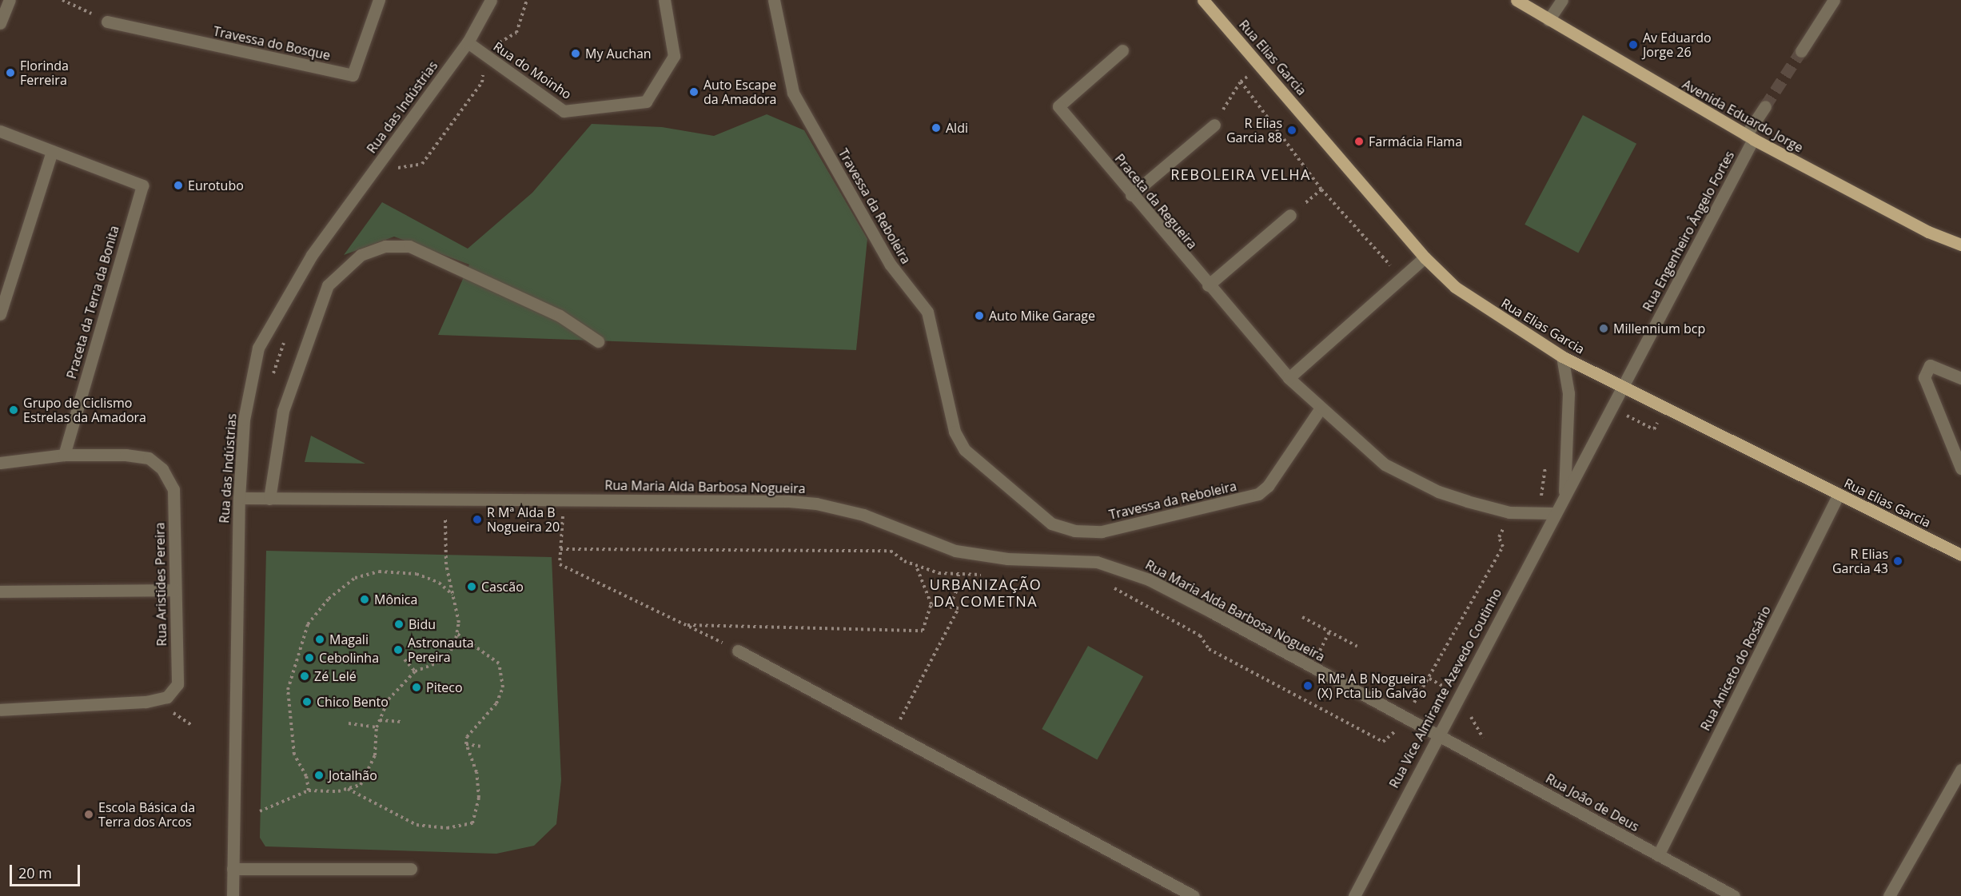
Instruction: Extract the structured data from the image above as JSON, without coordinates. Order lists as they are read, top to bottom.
{
  "streets": {
    "main road": ["Rua Elias Garcia", "Avenida Eduardo Jorge"],
    "street": [
      "Travessa do Bosque",
      "Rua do Moinho",
      "Rua das Indústrias",
      "Praceta da Regueira",
      "Travessa da Reboleira",
      "Rua Engenheiro Ângelo Fortes",
      "Praceta da Terra da Bonita",
      "Rua Maria Alda Barbosa Nogueira",
      "Rua Aristides Pereira",
      "Rua Aniceto do Rosário",
      "Rua Vice Almirante Azevedo Coutinho",
      "Rua João de Deus"
    ]
  },
  "crossings": [
    ["Rua Elias Garcia", "Rua Engenheiro Ângelo Fortes"],
    ["Rua Elias Garcia", "Rua Aniceto do Rosário"],
    ["Rua Elias Garcia", "Rua Vice Almirante Azevedo Coutinho"],
    ["Rua do Moinho", "Rua das Indústrias"],
    ["Rua das Indústrias", "Rua Maria Alda Barbosa Nogueira"],
    ["Avenida Eduardo Jorge", "Rua Engenheiro Ângelo Fortes"],
    ["Praceta da Regueira", "Travessa da Reboleira"],
    ["Praceta da Regueira", "Rua Vice Almirante Azevedo Coutinho"],
    ["Rua Engenheiro Ângelo Fortes", "Rua Vice Almirante Azevedo Coutinho"],
    ["Praceta da Terra da Bonita", "Rua Aristides Pereira"],
    ["Rua Maria Alda Barbosa Nogueira", "Rua Vice Almirante Azevedo Coutinho"],
    ["Rua Maria Alda Barbosa Nogueira", "Rua João de Deus"],
    ["Rua Aniceto do Rosário", "Rua João de Deus"],
    ["Rua Vice Almirante Azevedo Coutinho", "Rua João de Deus"]
  ],
  "districts": ["REBOLEIRA VELHA", "URBANIZAÇÃO DA COMETNA"],
  "places": [
    "Av Eduardo Jorge 26",
    "My Auchan",
    "Florinda Ferreira",
    "Auto Escape da Amadora",
    "Aldi",
    "R Elias Garcia 88",
    "Farmácia Flama",
    "Eurotubo",
    "Auto Mike Garage",
    "Millennium bcp",
    "Grupo de Ciclismo Estrelas da Amadora",
    "R Mª Alda B Nogueira 20",
    "R Elias Garcia 43",
    "Cascão",
    "Mônica",
    "Bidu",
    "Magali",
    "Astronauta Pereira",
    "Cebolinha",
    "Zé Lelé",
    "R Mª A B Nogueira (X) Pcta Lib Galvão",
    "Piteco",
    "Chico Bento",
    "Jotalhão",
    "Escola Básica da Terra dos Arcos"
  ],
  "scale_bar": "20 m"
}
